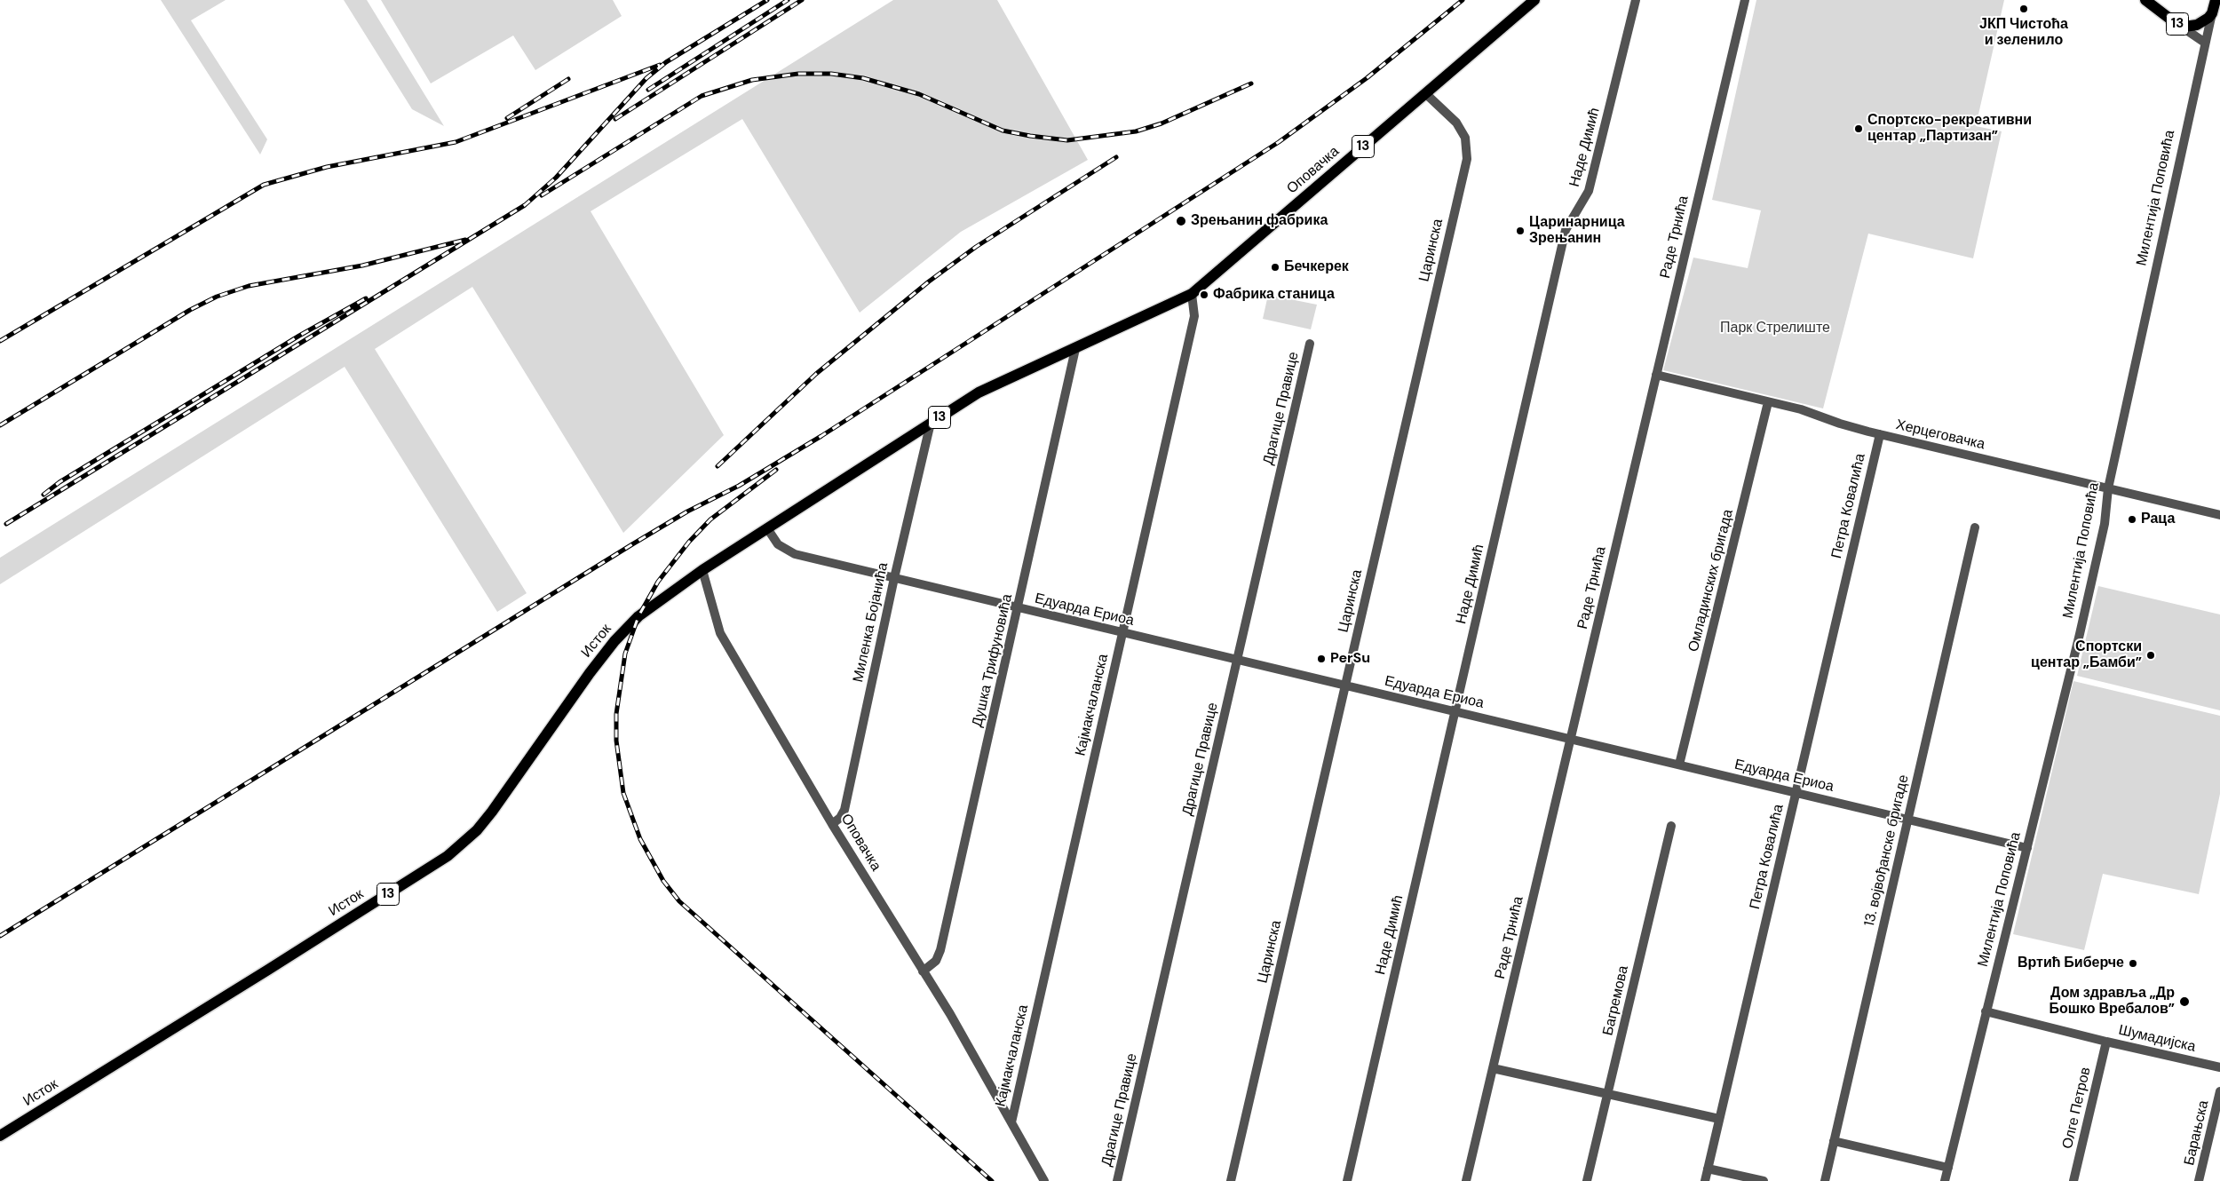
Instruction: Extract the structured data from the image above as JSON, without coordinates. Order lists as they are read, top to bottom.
{
  "streets": {
    "main road": [
      "13",
      "Оповачка",
      "Милентија Поповића",
      "Исток"
    ],
    "street": [
      "Наде Димић",
      "Раде Трнића",
      "Царинска",
      "Драгице Правице",
      "Херцеговачка",
      "Петра Ковалића",
      "Омладинских бригада",
      "Едуарда Ериоа",
      "Миленка Бојанића",
      "Душка Трифуновића",
      "Кајмакчаланска",
      "13. војвођанске бригаде",
      "Багремова",
      "Шумадијска",
      "Олге Петров",
      "Барањска"
    ]
  },
  "crossings": [
    ["13", "Оповачка"],
    ["13", "Милентија Поповића"],
    ["13", "Едуарда Ериоа"],
    ["13", "Миленка Бојанића"],
    ["13", "Исток"],
    ["13", "Душка Трифуновића"],
    ["13", "Кајмакчаланска"],
    ["Наде Димић", "Едуарда Ериоа"],
    ["Оповачка", "Царинска"],
    ["Оповачка", "Миленка Бојанића"],
    ["Оповачка", "Исток"],
    ["Оповачка", "Душка Трифуновића"],
    ["Оповачка", "Кајмакчаланска"],
    ["Милентија Поповића", "Херцеговачка"],
    ["Милентија Поповића", "Едуарда Ериоа"],
    ["Милентија Поповића", "Шумадијска"],
    ["Раде Трнића", "Херцеговачка"],
    ["Раде Трнића", "Едуарда Ериоа"],
    ["Царинска", "Едуарда Ериоа"],
    ["Драгице Правице", "Едуарда Ериоа"],
    ["Херцеговачка", "Петра Ковалића"],
    ["Херцеговачка", "Омладинских бригада"],
    ["Петра Ковалића", "Едуарда Ериоа"],
    ["Омладинских бригада", "Едуарда Ериоа"],
    ["Едуарда Ериоа", "Миленка Бојанића"],
    ["Едуарда Ериоа", "Душка Трифуновића"],
    ["Едуарда Ериоа", "Кајмакчаланска"],
    ["Едуарда Ериоа", "13. војвођанске бригаде"],
    ["Шумадијска", "Олге Петров"]
  ],
  "parks": ["Парк Стрелиште"],
  "places": [
    "ЈКП Чистоћа и зеленило",
    "Спортско-рекреативни центар „Партизан”",
    "Зрењанин фабрика",
    "Царинарница Зрењанин",
    "Бечкерек",
    "Фабрика станица",
    "Раца",
    "Спортски центар „Бамби”",
    "PerSu",
    "Вртић Биберче",
    "Дом здравља „Др Бошко Вребалов”"
  ]
}
